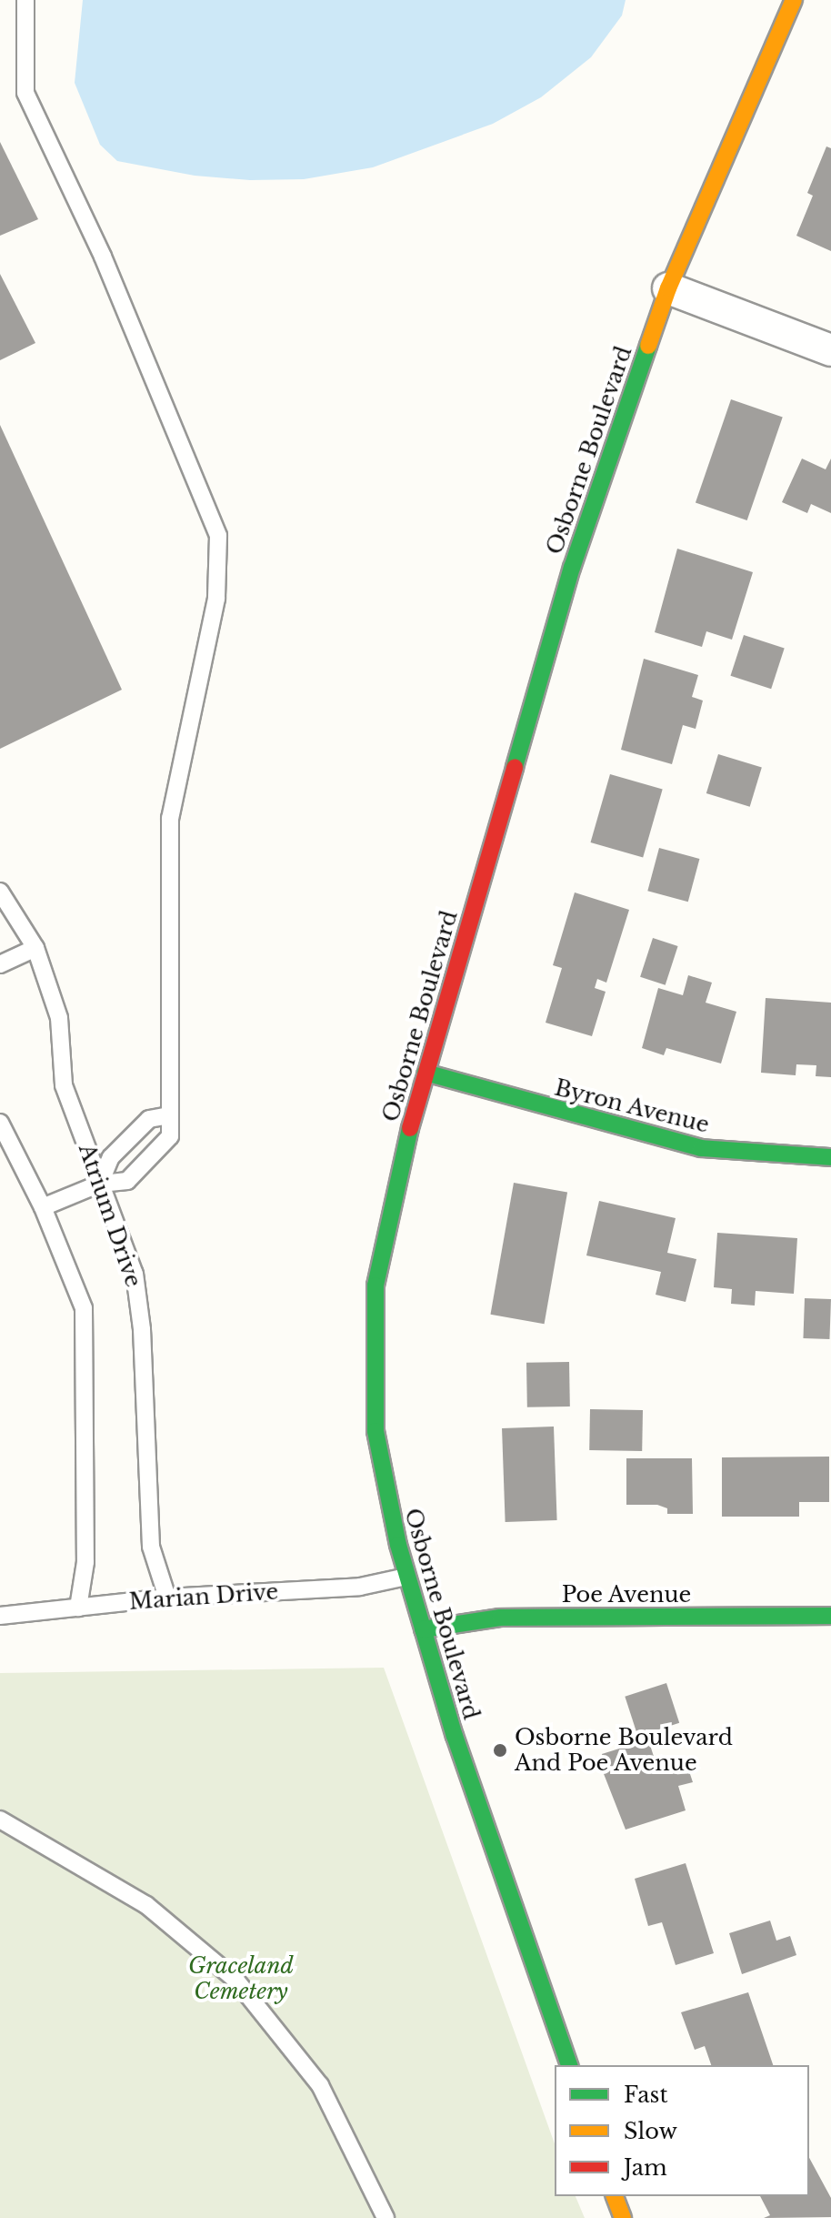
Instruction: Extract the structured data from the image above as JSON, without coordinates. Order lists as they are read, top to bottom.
{
  "streets": {
    "street": ["Osborne Boulevard", "Byron Avenue", "Poe Avenue"],
    "lane": ["Atrium Drive", "Marian Drive"]
  },
  "crossings": [
    ["Osborne Boulevard", "Byron Avenue"],
    ["Osborne Boulevard", "Poe Avenue"],
    ["Osborne Boulevard", "Marian Drive"],
    ["Atrium Drive", "Marian Drive"]
  ],
  "parks": ["Graceland Cemetery"],
  "places": ["Osborne Boulevard And Poe Avenue"],
  "legend": ["Fast", "Slow", "Jam"]
}
